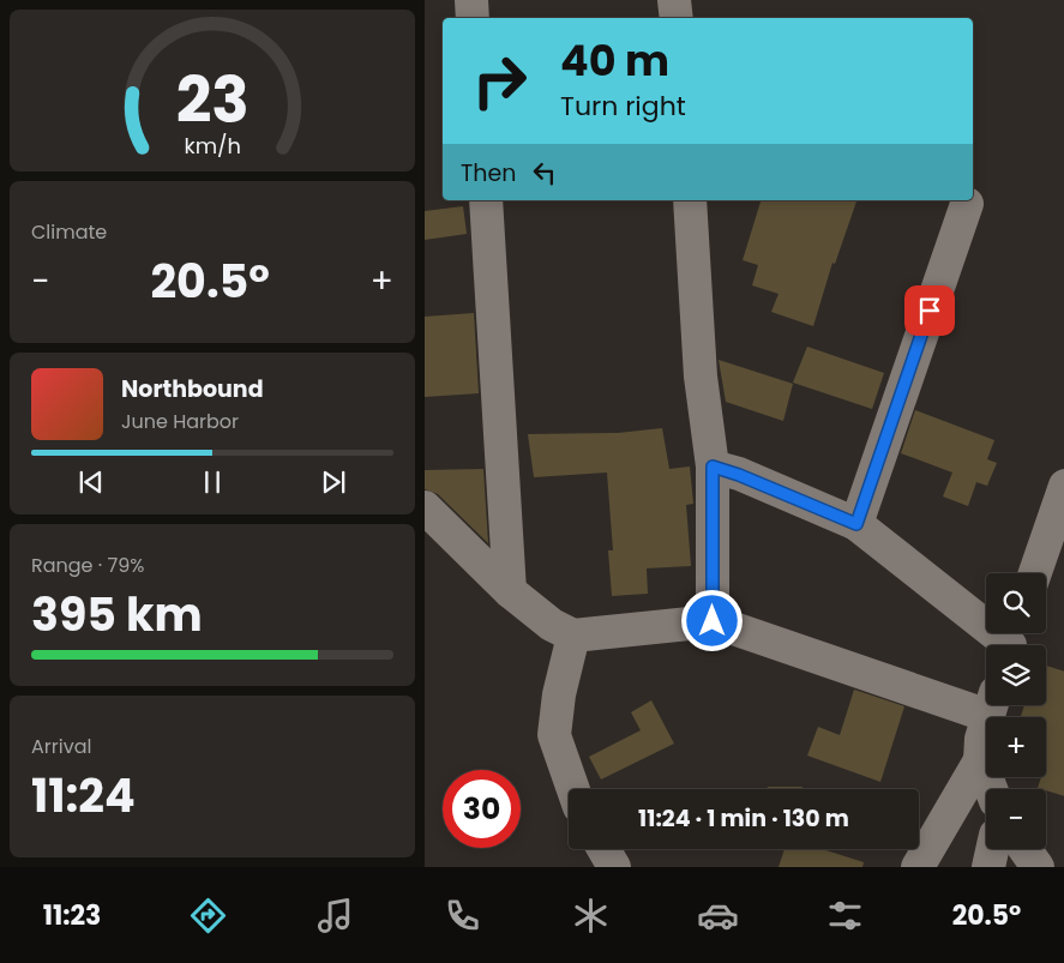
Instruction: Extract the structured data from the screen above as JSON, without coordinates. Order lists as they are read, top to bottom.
{
  "page": {
    "turn": ["40 m", "Turn right"],
    "then": "Then",
    "tile": [
      "Climate",
      ["Range · 79%", "395 km"],
      ["Arrival", "11:24"]
    ],
    "heat": ["−", "20.5°", "+"],
    "song": ["Northbound", "June Harbor"],
    "map_buttons": ["+", "−"],
    "limit": "30",
    "trip": "11:24 · 1 min · 130 m",
    "tabs": ["11:23", "20.5°"],
    "gauge": ["23", "km/h"]
  }
}
